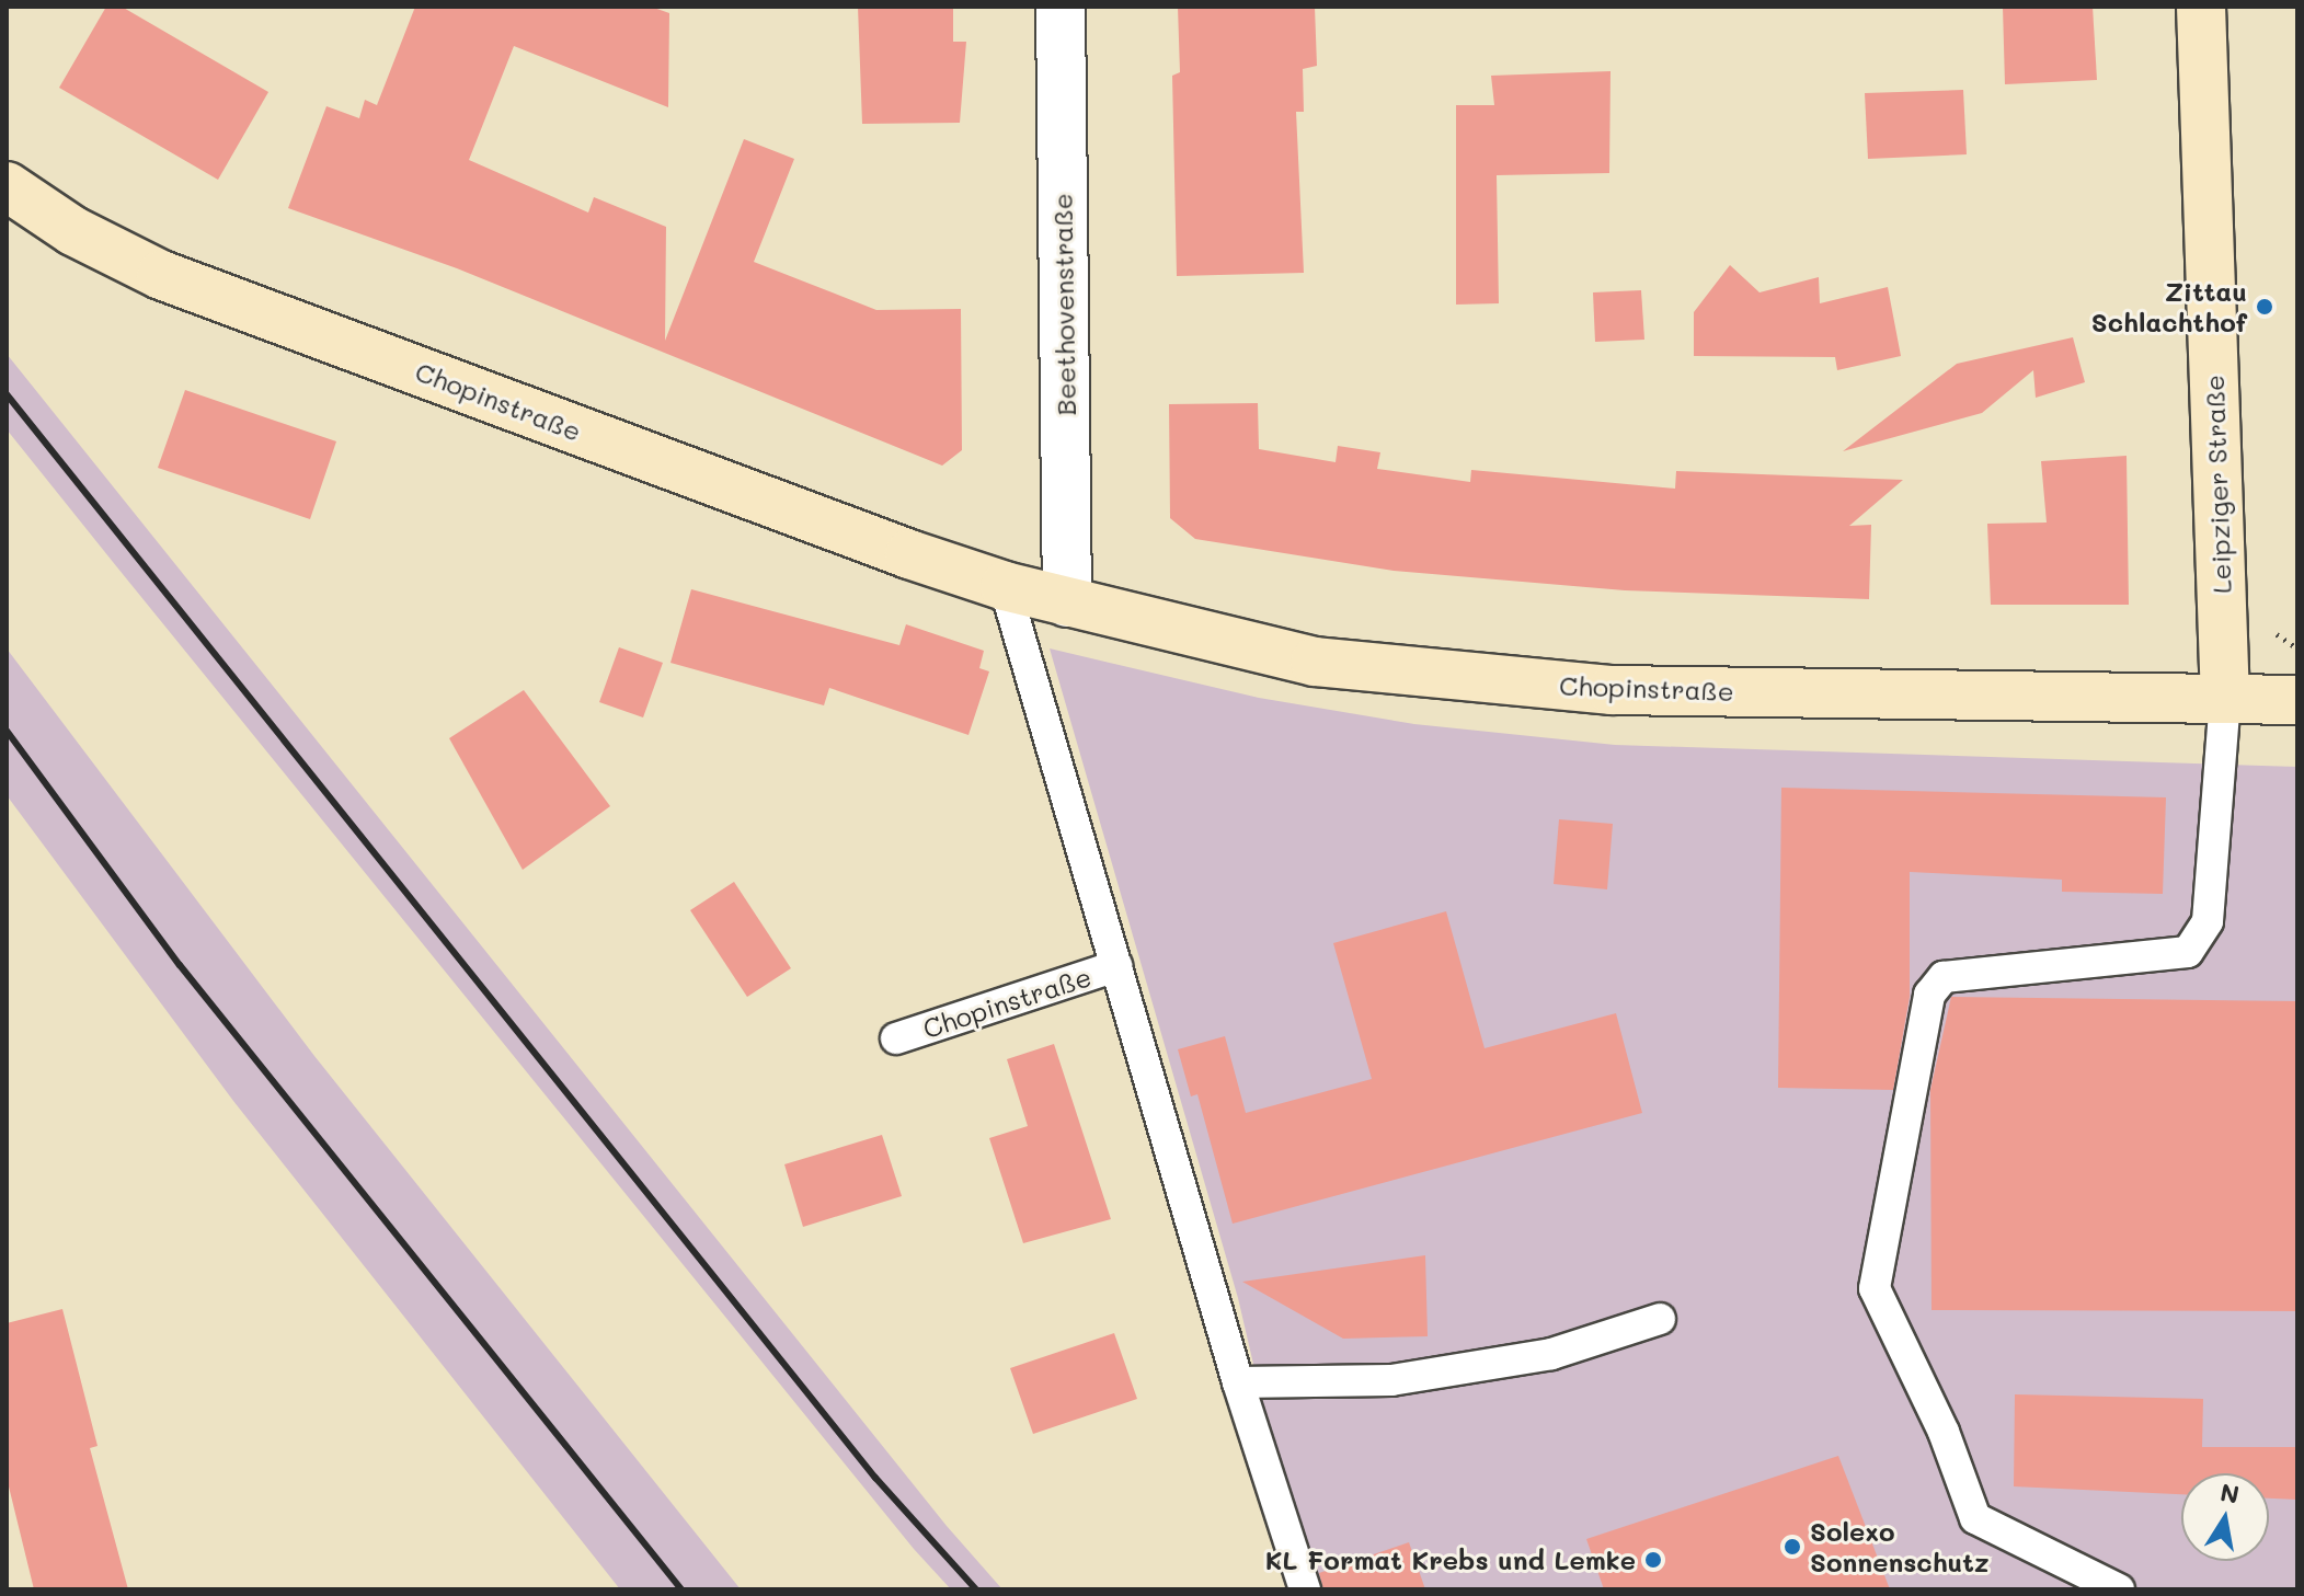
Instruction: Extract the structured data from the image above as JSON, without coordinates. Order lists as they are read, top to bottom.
{
  "streets": {
    "street": ["Beethovenstraße", "Chopinstraße", "Leipziger Straße"]
  },
  "crossings": [
    ["Beethovenstraße", "Chopinstraße"],
    ["Chopinstraße", "Leipziger Straße"]
  ],
  "places": ["Zittau Schlachthof", "Solexo Sonnenschutz", "KL Format Krebs und Lemke"],
  "north": "top"
}
